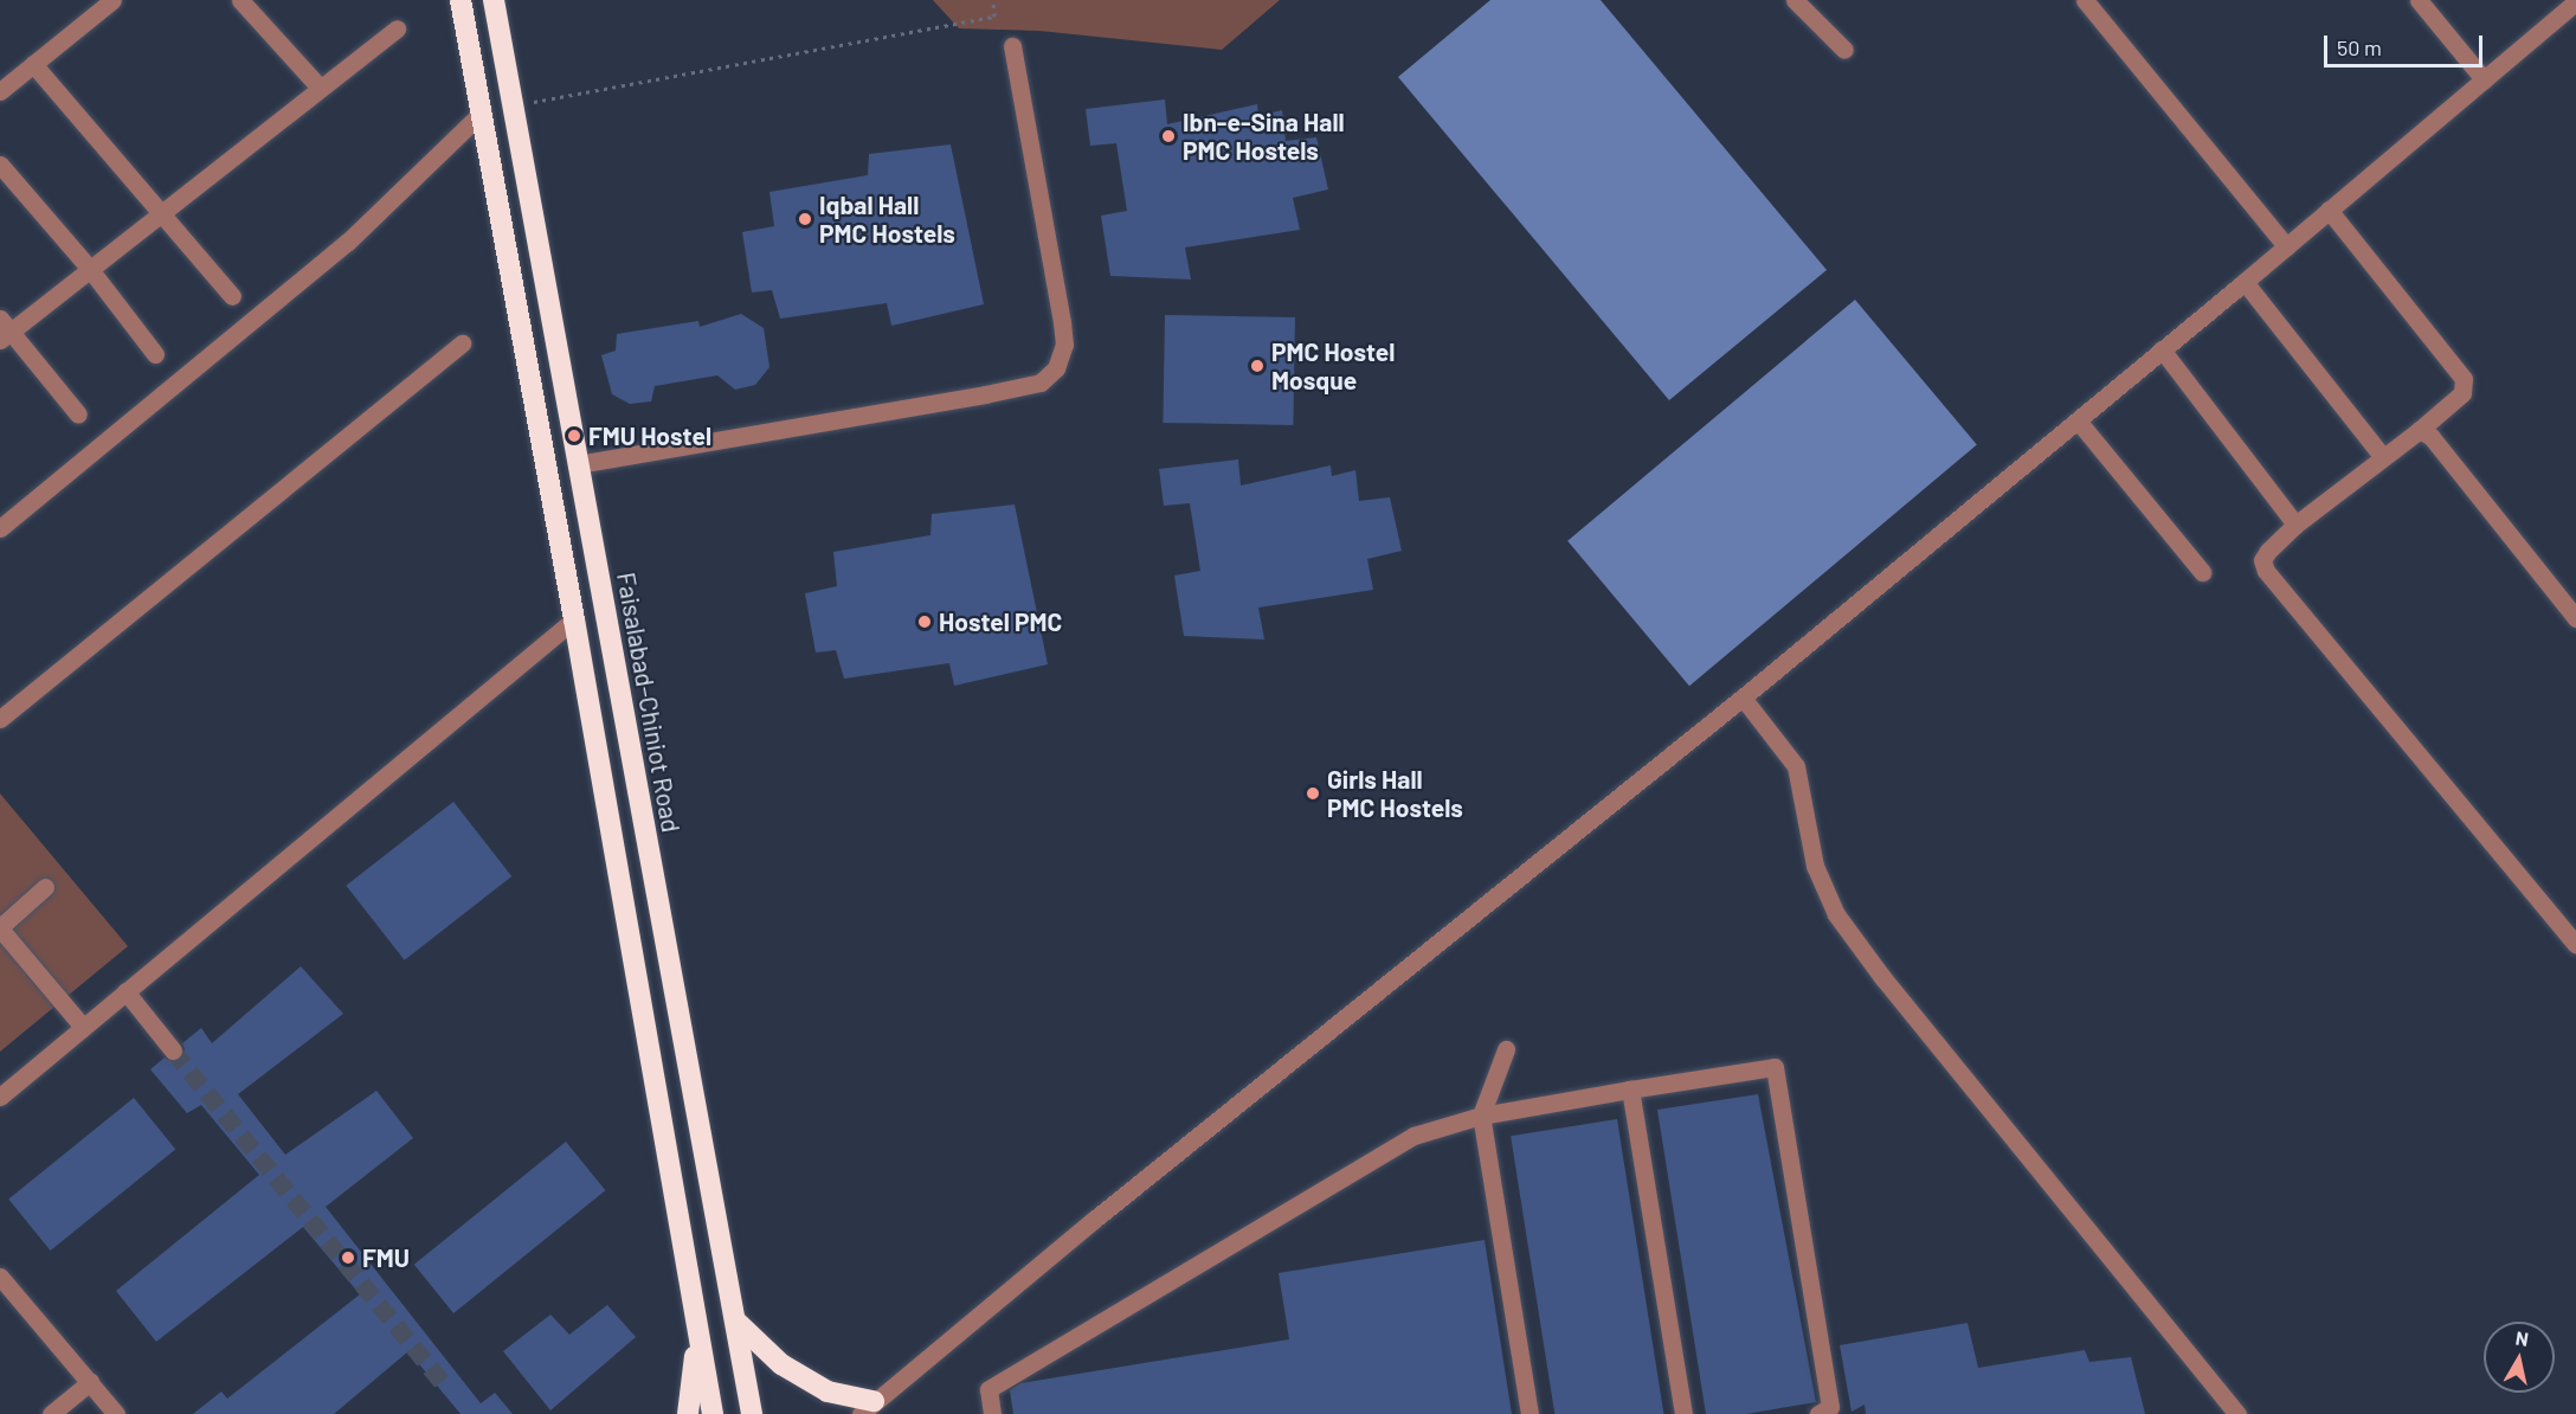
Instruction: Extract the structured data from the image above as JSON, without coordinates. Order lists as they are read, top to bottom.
{
  "streets": {
    "highway": ["Faisalabad–Chiniot Road"]
  },
  "places": [
    "Ibn-e-Sina Hall PMC Hostels",
    "Iqbal Hall PMC Hostels",
    "PMC Hostel Mosque",
    "FMU Hostel",
    "Hostel PMC",
    "Girls Hall PMC Hostels",
    "FMU"
  ],
  "scale_bar": "50 m",
  "north": "top"
}
